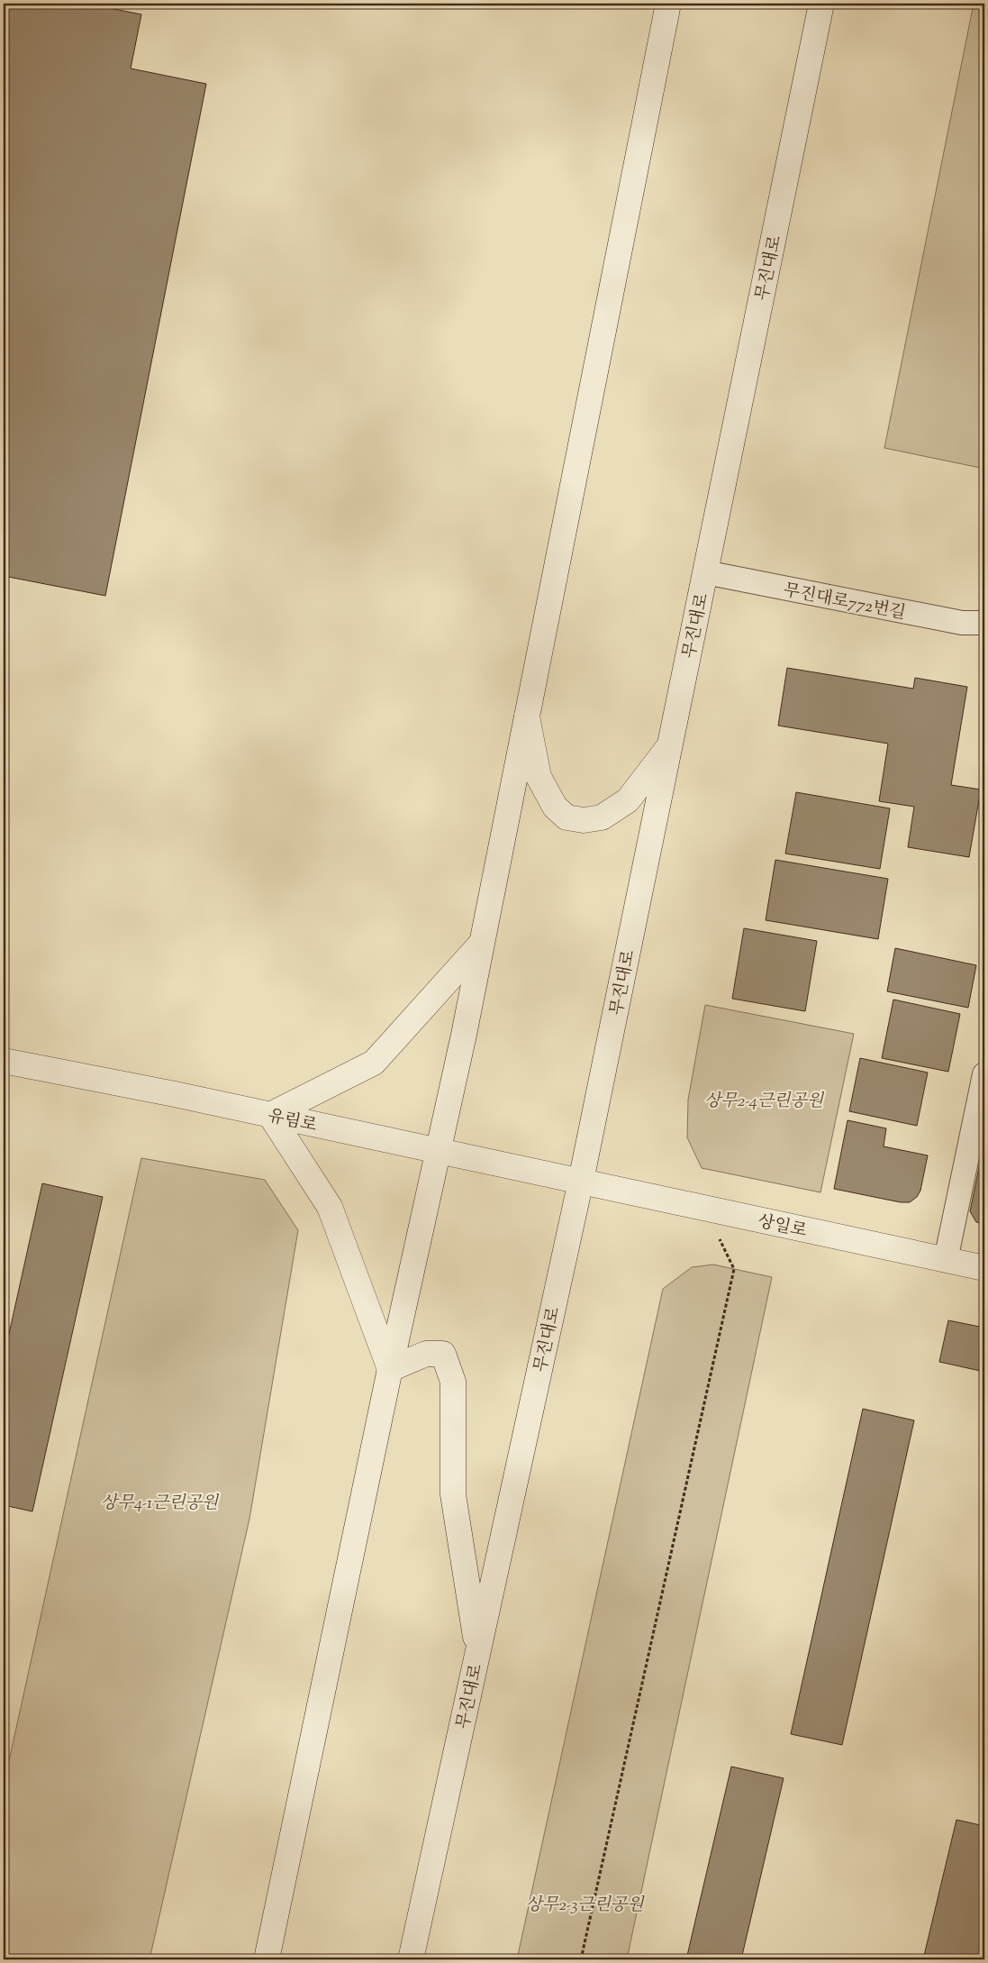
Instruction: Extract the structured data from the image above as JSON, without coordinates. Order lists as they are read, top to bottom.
{
  "streets": {
    "main road": ["무진대로", "유림로", "상일로"],
    "street": ["무진대로772번길"]
  },
  "crossings": [
    ["무진대로", "무진대로772번길"],
    ["무진대로", "유림로"],
    ["무진대로", "상일로"],
    ["유림로", "상일로"]
  ],
  "parks": ["상무2-4근린공원", "상무4-1근린공원", "상무2-3근린공원"]
}
